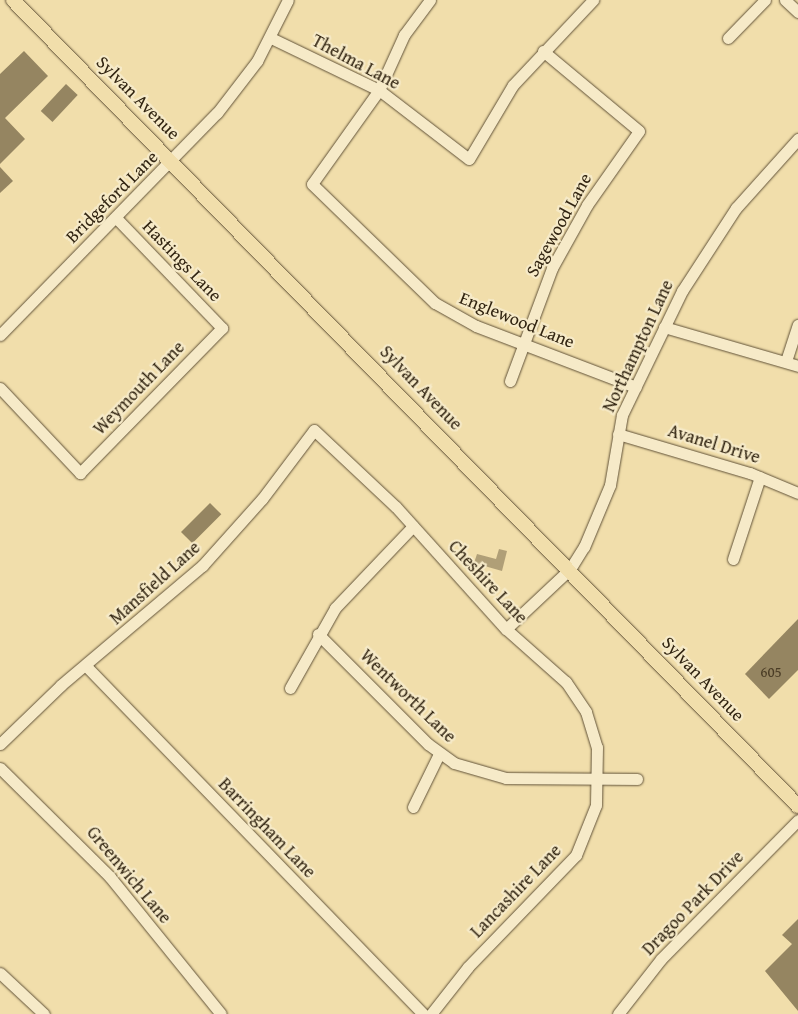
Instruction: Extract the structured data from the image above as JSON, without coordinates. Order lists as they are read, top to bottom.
{
  "streets": {
    "main road": ["Sylvan Avenue"],
    "street": [
      "Thelma Lane",
      "Bridgeford Lane",
      "Sagewood Lane",
      "Hastings Lane",
      "Englewood Lane",
      "Northampton Lane",
      "Weymouth Lane",
      "Avanel Drive",
      "Cheshire Lane",
      "Mansfield Lane",
      "Wentworth Lane",
      "Barringham Lane",
      "Greenwich Lane",
      "Lancashire Lane",
      "Dragoo Park Drive"
    ]
  },
  "crossings": [
    ["Thelma Lane", "Bridgeford Lane"],
    ["Thelma Lane", "Sagewood Lane"],
    ["Thelma Lane", "Englewood Lane"],
    ["Sylvan Avenue", "Bridgeford Lane"],
    ["Sylvan Avenue", "Northampton Lane"],
    ["Bridgeford Lane", "Hastings Lane"],
    ["Sagewood Lane", "Englewood Lane"],
    ["Hastings Lane", "Weymouth Lane"],
    ["Englewood Lane", "Northampton Lane"],
    ["Northampton Lane", "Avanel Drive"],
    ["Northampton Lane", "Cheshire Lane"],
    ["Cheshire Lane", "Mansfield Lane"],
    ["Cheshire Lane", "Wentworth Lane"],
    ["Cheshire Lane", "Lancashire Lane"],
    ["Mansfield Lane", "Barringham Lane"],
    ["Wentworth Lane", "Lancashire Lane"]
  ],
  "house_numbers": ["605"]
}
